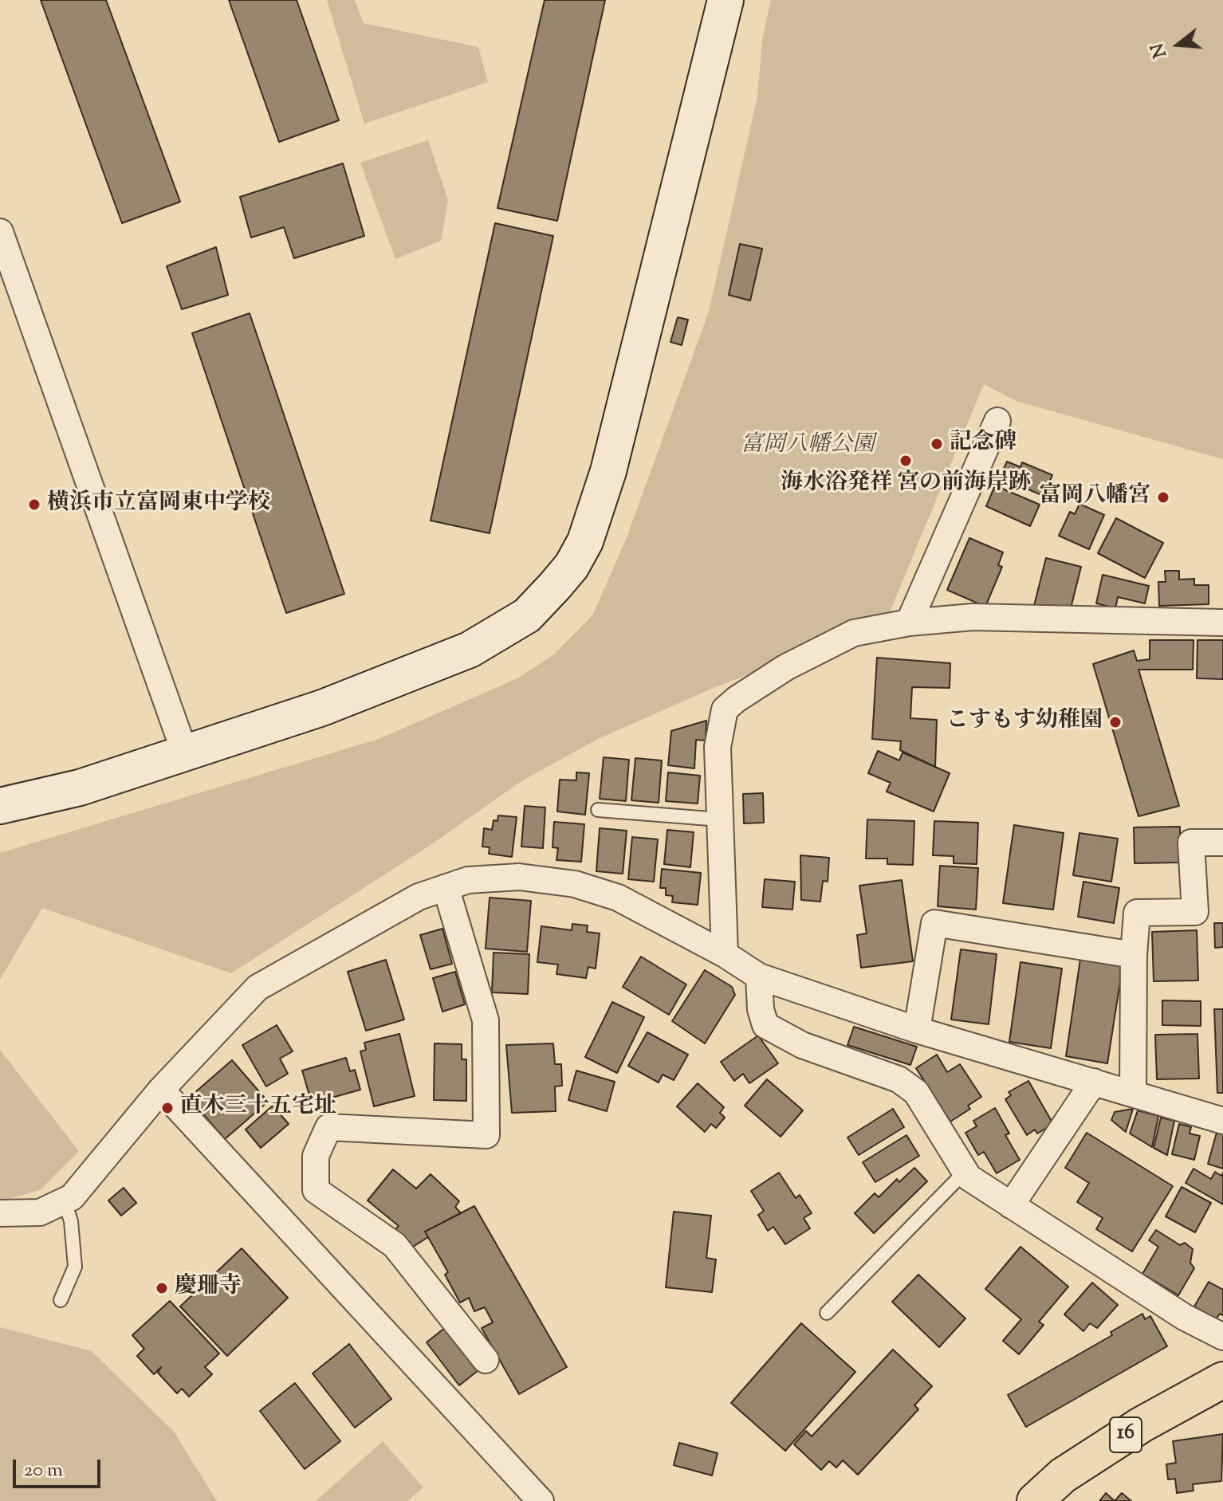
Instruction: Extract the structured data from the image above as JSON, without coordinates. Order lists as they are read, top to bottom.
{
  "streets": {
    "highway": ["16"]
  },
  "parks": ["富岡八幡公園"],
  "places": [
    "記念碑",
    "海水浴発祥 宮の前海岸跡",
    "富岡八幡宮",
    "横浜市立富岡東中学校",
    "こすもす幼稚園",
    "直木三十五宅址",
    "慶珊寺"
  ],
  "scale_bar": "20 m",
  "north": "left"
}
